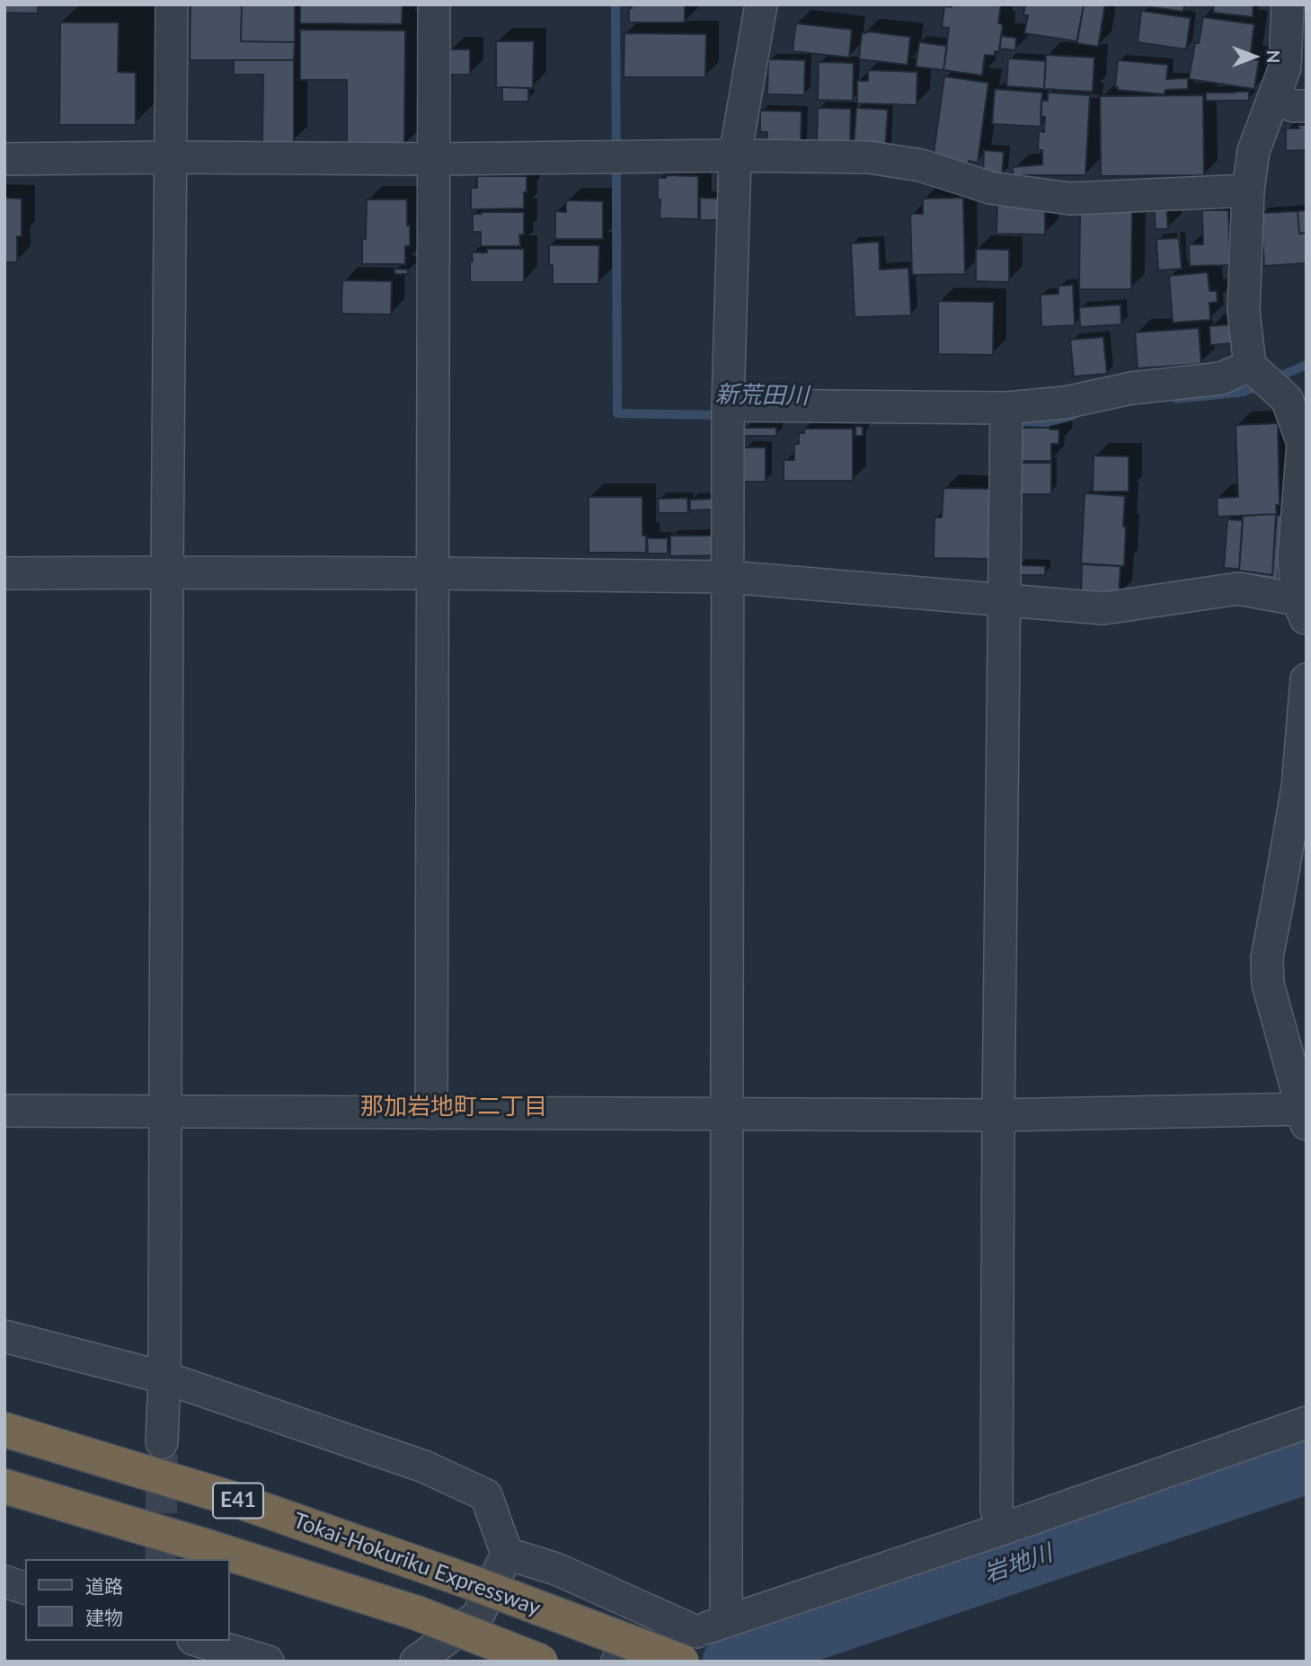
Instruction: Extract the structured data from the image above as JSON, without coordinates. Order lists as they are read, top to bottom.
{
  "streets": {
    "highway": ["E41", "Tokai-Hokuriku Expressway"]
  },
  "districts": ["那加岩地町二丁目"],
  "water": ["新荒田川", "岩地川"],
  "legend": ["道路", "建物"],
  "north": "right"
}
